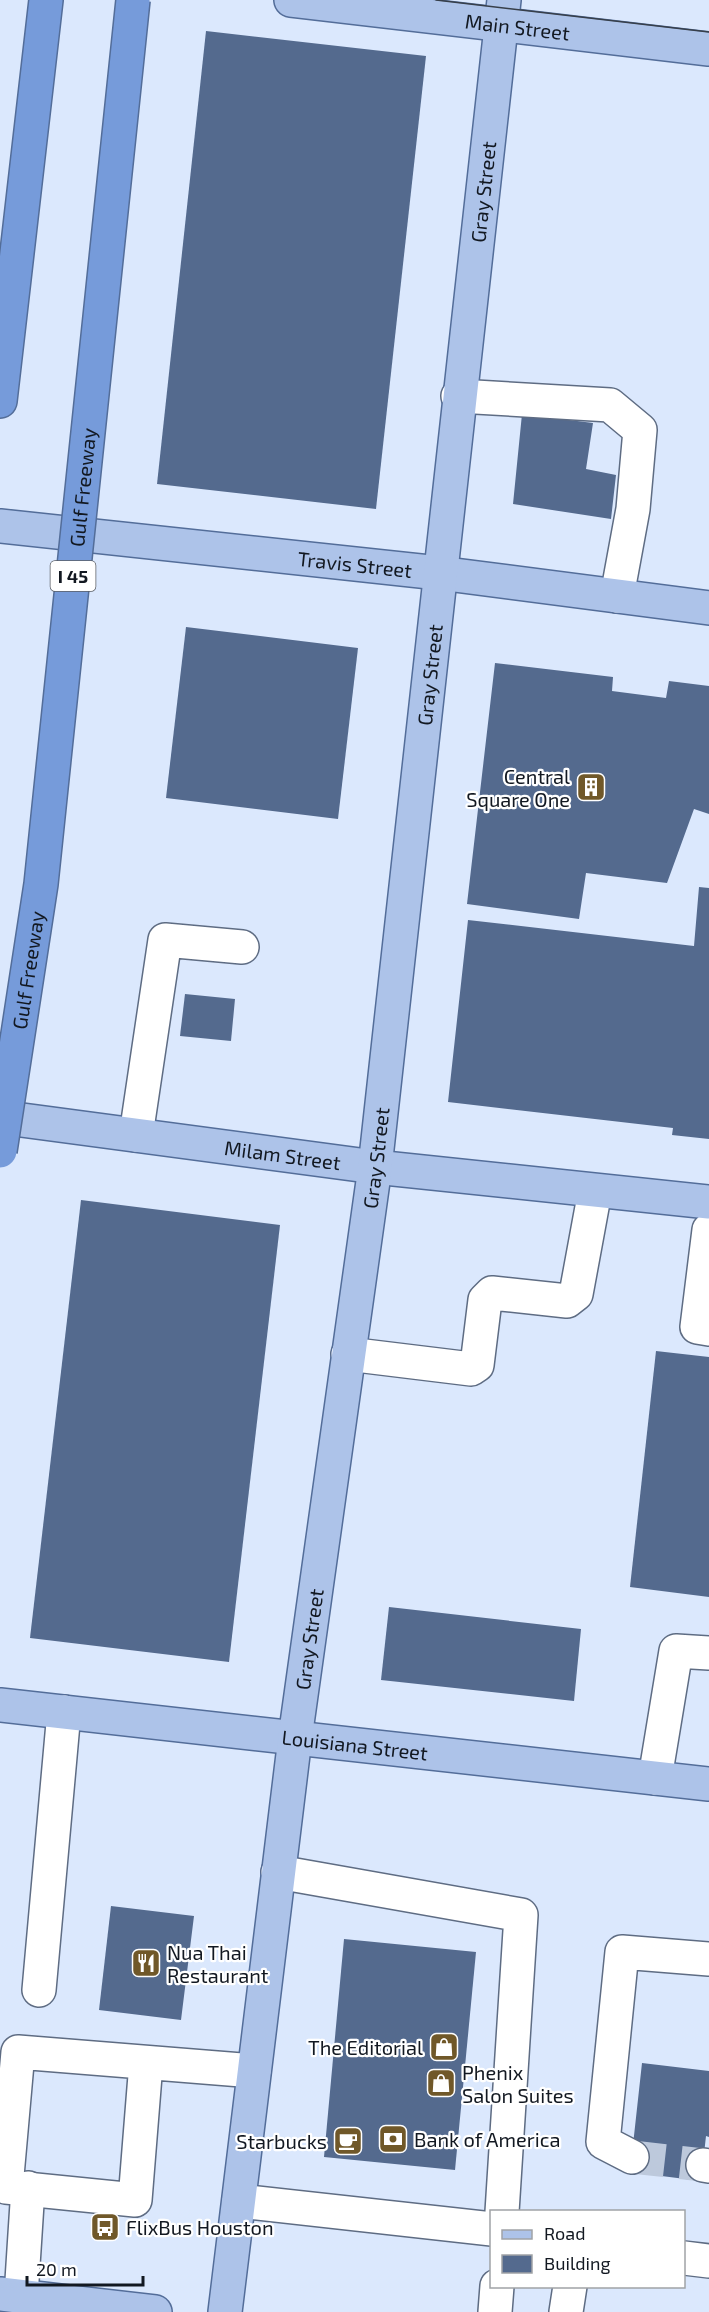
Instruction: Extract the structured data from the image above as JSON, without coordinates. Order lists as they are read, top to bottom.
{
  "streets": {
    "highway": ["Gulf Freeway", "I 45"],
    "main road": [
      "Main Street",
      "Gray Street",
      "Travis Street",
      "Milam Street",
      "Louisiana Street"
    ]
  },
  "crossings": [
    ["Main Street", "Gray Street"],
    ["Gray Street", "Travis Street"],
    ["Gray Street", "Milam Street"],
    ["Gray Street", "Louisiana Street"]
  ],
  "places": {
    "building": ["Central Square One"],
    "restaurant": ["Nua Thai Restaurant"],
    "shop": ["The Editorial", "Phenix Salon Suites"],
    "bank": ["Bank of America"],
    "cafe": ["Starbucks"],
    "bus stop": ["FlixBus Houston"]
  },
  "legend": ["Road", "Building"],
  "scale_bar": "20 m"
}
